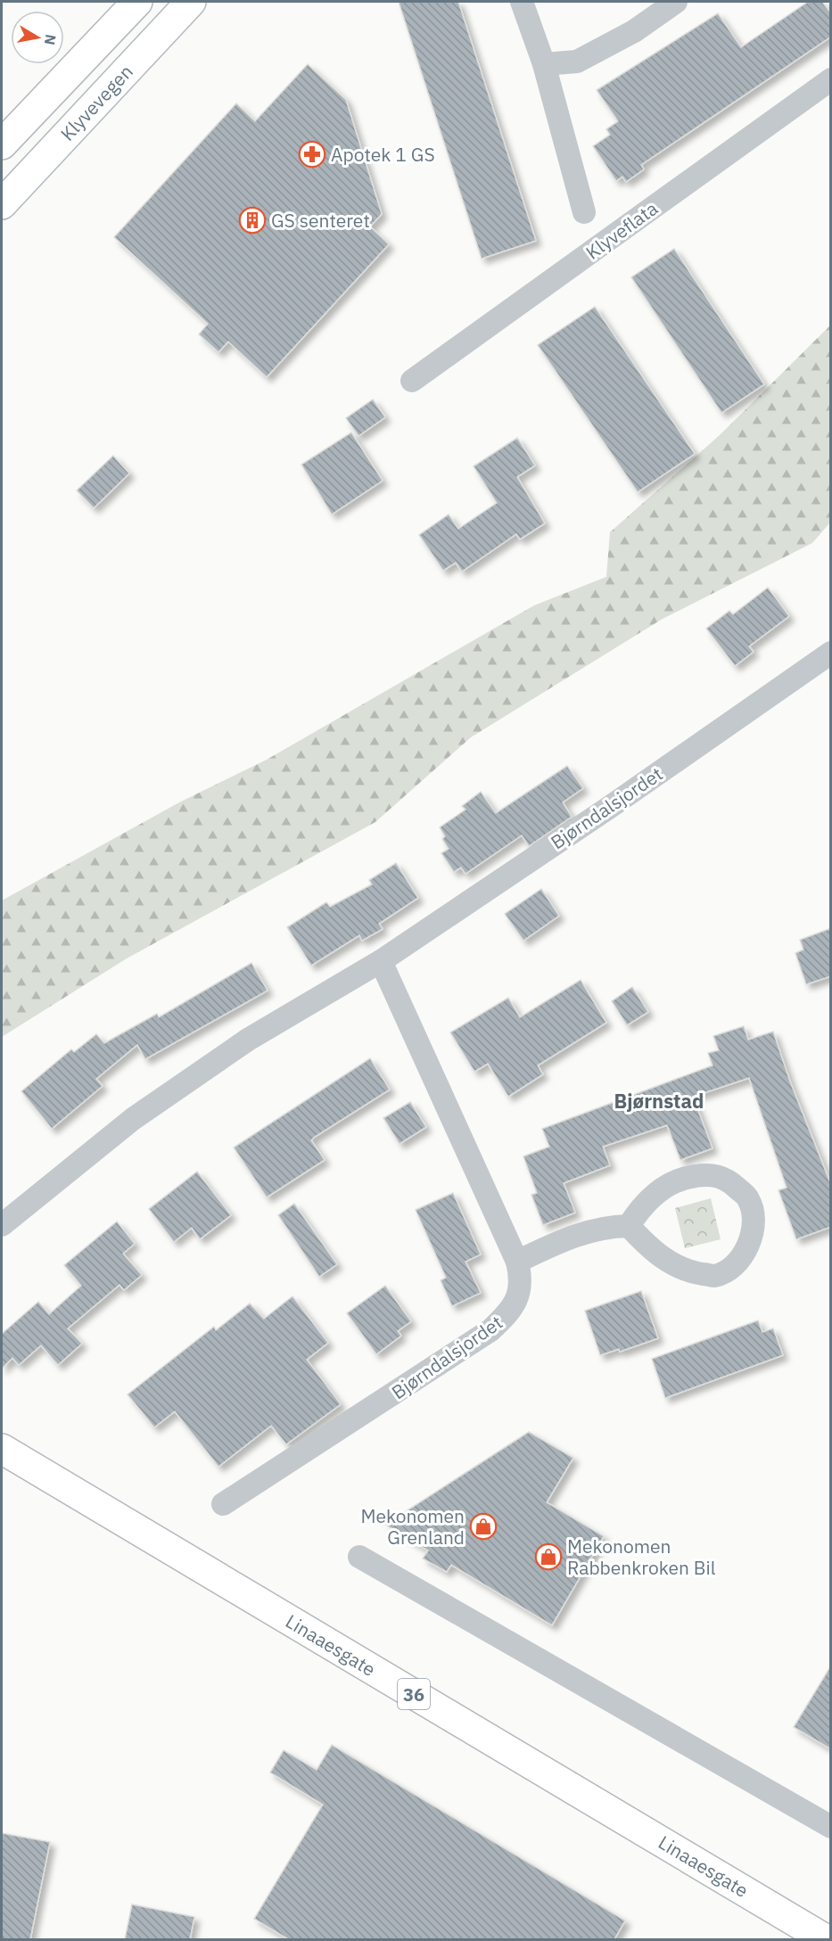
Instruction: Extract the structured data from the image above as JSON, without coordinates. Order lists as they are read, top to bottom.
{
  "streets": {
    "main road": ["Klyvevegen", "Linaaesgate", "36"],
    "street": ["Klyveflata", "Bjørndalsjordet"]
  },
  "districts": ["Bjørnstad"],
  "places": {
    "pharmacy": ["Apotek 1 GS"],
    "building": ["GS senteret"],
    "shop": ["Mekonomen Grenland", "Mekonomen Rabbenkroken Bil"]
  },
  "north": "right"
}
